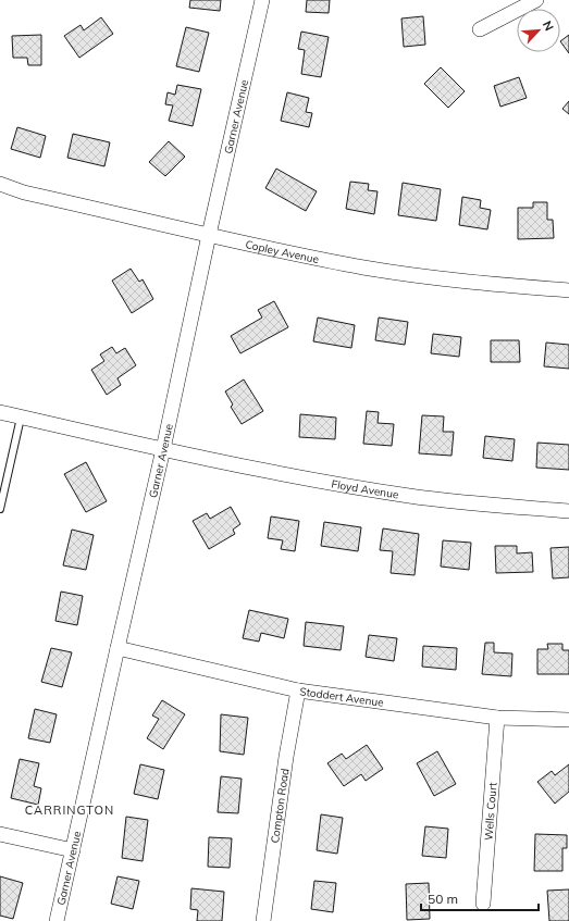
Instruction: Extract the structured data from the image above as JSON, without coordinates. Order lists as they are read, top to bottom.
{
  "streets": {
    "street": [
      "Garner Avenue",
      "Copley Avenue",
      "Floyd Avenue",
      "Stoddert Avenue",
      "Compton Road",
      "Wells Court"
    ]
  },
  "crossings": [
    ["Garner Avenue", "Copley Avenue"],
    ["Garner Avenue", "Floyd Avenue"],
    ["Garner Avenue", "Stoddert Avenue"],
    ["Stoddert Avenue", "Compton Road"],
    ["Stoddert Avenue", "Wells Court"]
  ],
  "districts": ["CARRINGTON"],
  "scale_bar": "50 m",
  "north": "top right"
}
